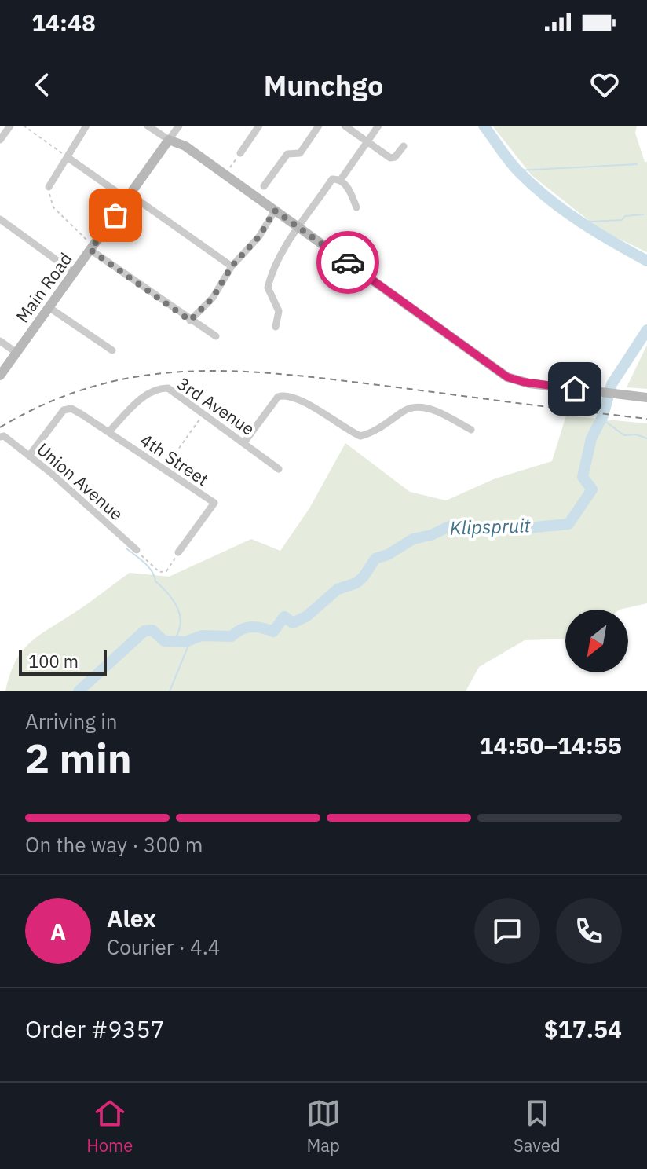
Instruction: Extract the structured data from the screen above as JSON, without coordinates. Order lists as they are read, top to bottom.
{
  "streets": {
    "street": [
      "Main Road",
      "3rd Avenue",
      "4th Street",
      "Union Avenue"
    ]
  },
  "crossings": [
    ["3rd Avenue", "4th Street"],
    ["4th Street", "Union Avenue"]
  ],
  "water": ["Klipspruit"],
  "scale_bar": "100 m",
  "north": "bottom left",
  "page": {
    "status": "14:48",
    "header": "Munchgo",
    "scale": "100 m",
    "heading": ["2 min", "Arriving in", "14:50–14:55"],
    "panel": [
      "Alex",
      "Courier · 4.4",
      "Order #9357",
      "$17.54"
    ],
    "bar": "On the way · 300 m",
    "round": "A",
    "tabs": ["Home", "Map", "Saved"]
  }
}
